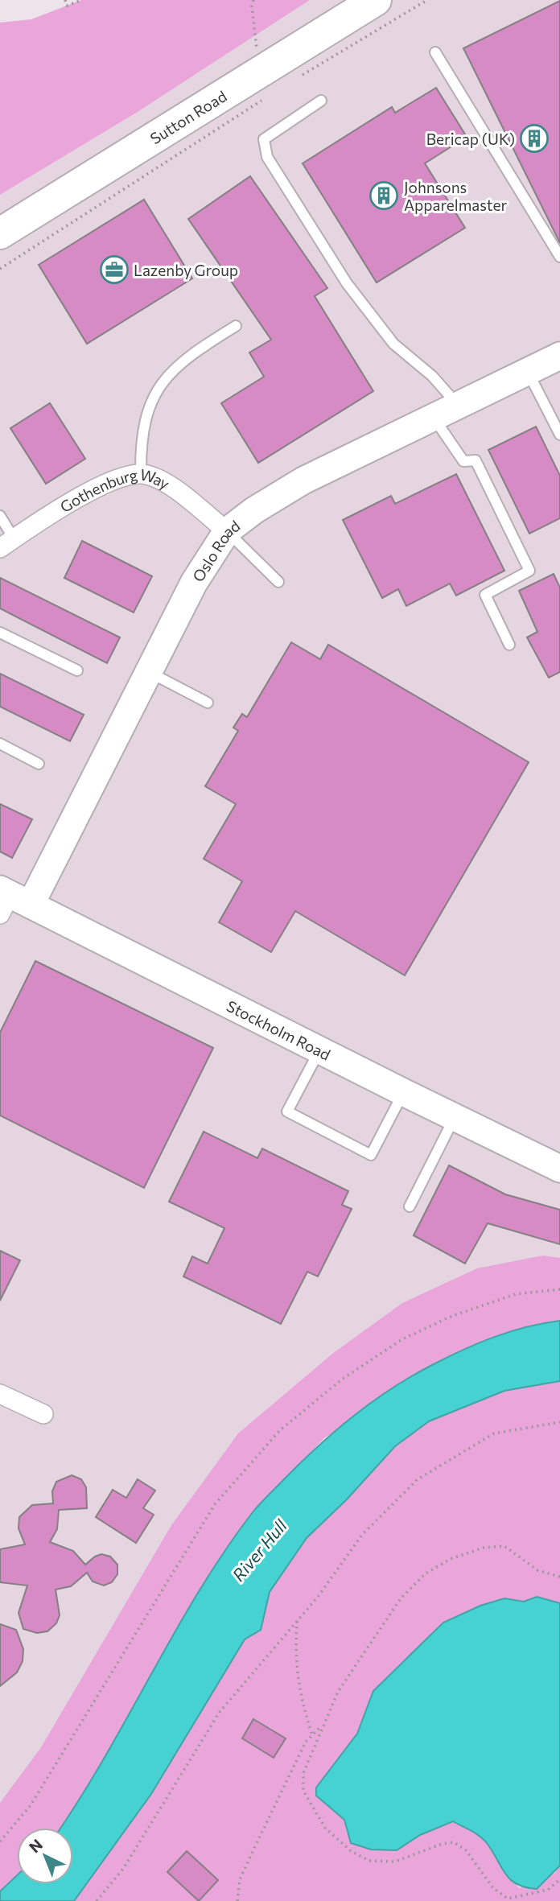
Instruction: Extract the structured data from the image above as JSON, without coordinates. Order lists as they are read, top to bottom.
{
  "streets": {
    "highway": ["Sutton Road"],
    "street": ["Gothenburg Way", "Oslo Road", "Stockholm Road"]
  },
  "crossings": [
    ["Gothenburg Way", "Oslo Road"],
    ["Oslo Road", "Stockholm Road"]
  ],
  "water": ["River Hull"],
  "places": {
    "building": ["Bericap (UK)", "Johnsons Apparelmaster"],
    "office": ["Lazenby Group"]
  },
  "north": "top left"
}
